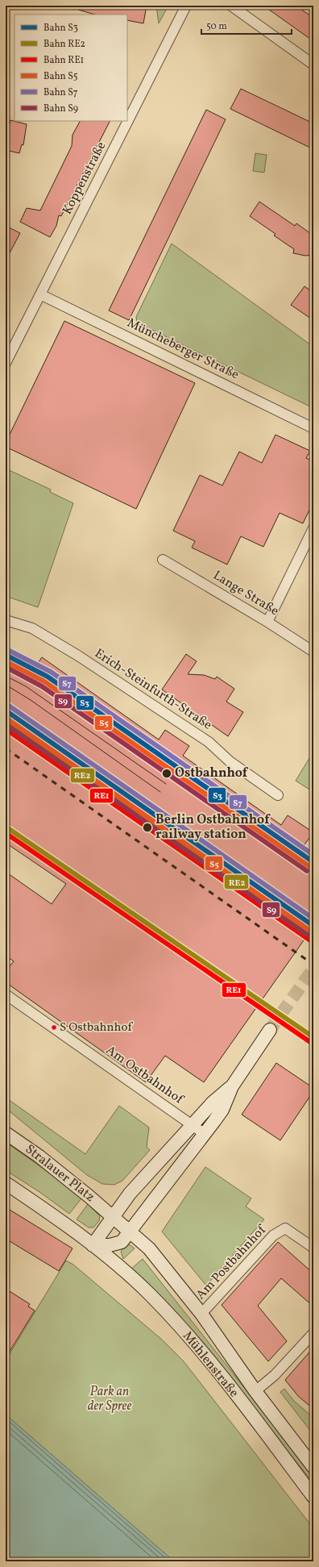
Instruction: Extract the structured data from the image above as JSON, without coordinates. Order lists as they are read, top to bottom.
{
  "streets": {
    "main road": ["Stralauer Platz", "Mühlenstraße"],
    "street": [
      "Koppenstraße",
      "Müncheberger Straße",
      "Lange Straße",
      "Erich-Steinfurth-Straße",
      "Am Ostbahnhof",
      "Am Postbahnhof"
    ]
  },
  "crossings": [
    ["Koppenstraße", "Müncheberger Straße"],
    ["Stralauer Platz", "Mühlenstraße"],
    ["Am Postbahnhof", "Mühlenstraße"]
  ],
  "parks": ["Park an der Spree"],
  "places": ["Ostbahnhof", "Berlin Ostbahnhof railway station", "S Ostbahnhof"],
  "lines": [
    "rail line S7",
    "rail line S3",
    "rail line S5",
    "rail line S9",
    "rail line RE2",
    "rail line RE1"
  ],
  "legend": [
    "Bahn S3",
    "Bahn RE2",
    "Bahn RE1",
    "Bahn S5",
    "Bahn S7",
    "Bahn S9"
  ],
  "scale_bar": "50 m"
}
